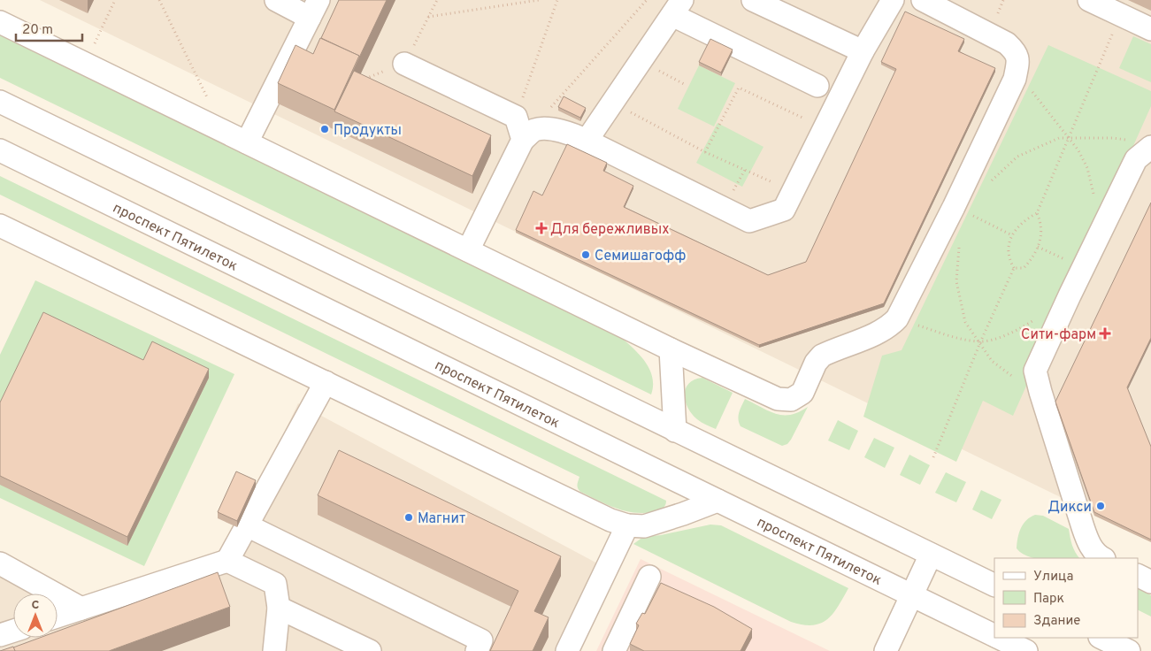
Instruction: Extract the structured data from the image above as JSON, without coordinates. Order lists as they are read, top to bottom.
{
  "streets": {
    "street": ["проспект Пятилеток"]
  },
  "places": {
    "other": [
      "Продукты",
      "Семишагофф",
      "Дикси",
      "Магнит"
    ],
    "health": ["Для бережливых", "Сити-фарм"]
  },
  "legend": ["Улица", "Парк", "Здание"],
  "scale_bar": "20 m",
  "north": "top"
}
